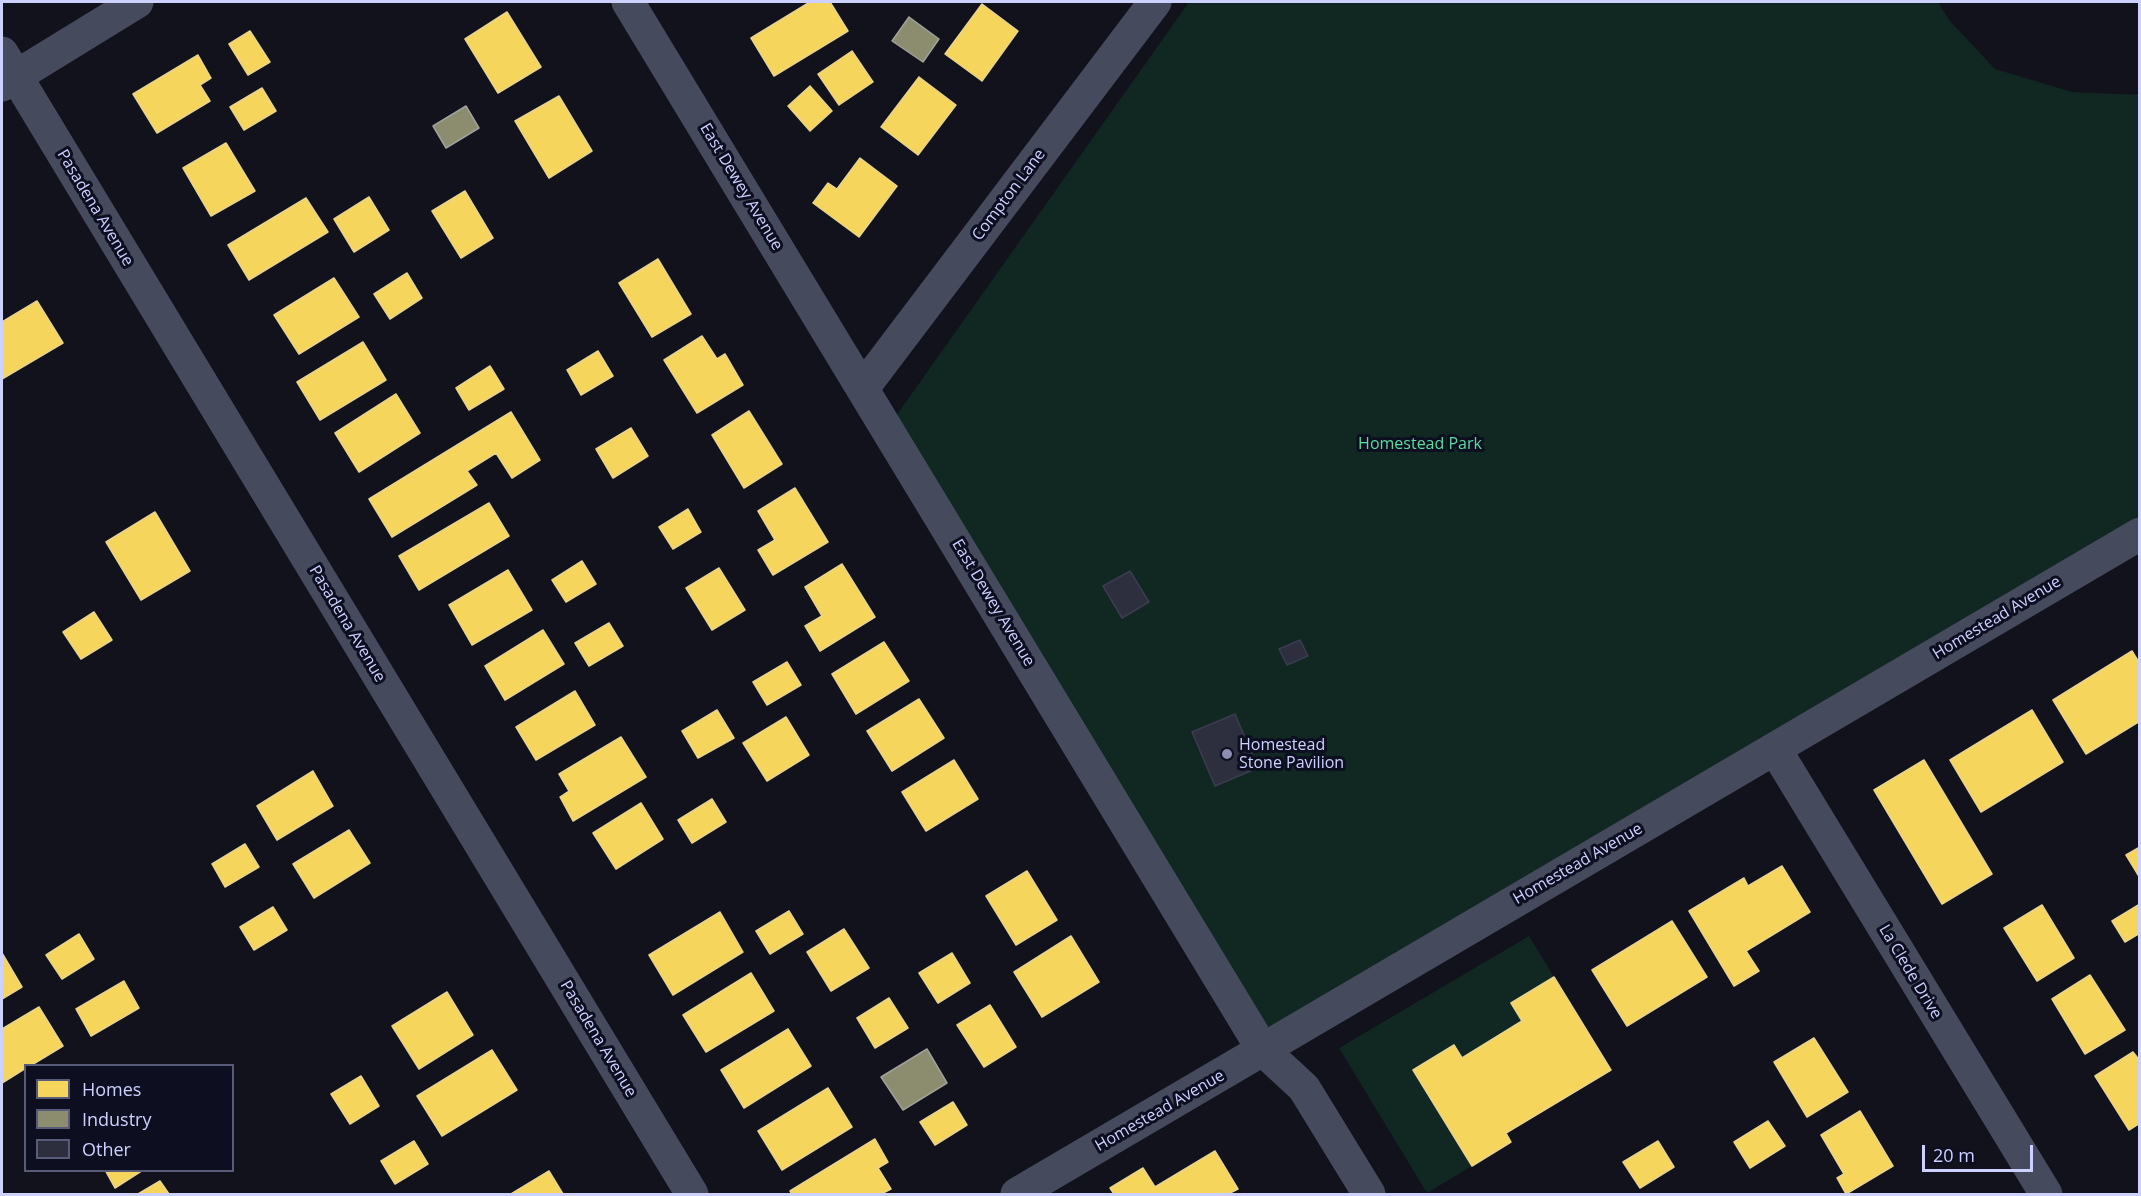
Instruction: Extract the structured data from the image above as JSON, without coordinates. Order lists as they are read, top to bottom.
{
  "streets": {
    "street": [
      "East Dewey Avenue",
      "Compton Lane",
      "Pasadena Avenue",
      "Homestead Avenue",
      "La Clede Drive"
    ]
  },
  "crossings": [
    ["East Dewey Avenue", "Compton Lane"],
    ["East Dewey Avenue", "Homestead Avenue"],
    ["Homestead Avenue", "La Clede Drive"]
  ],
  "parks": ["Homestead Park"],
  "places": ["Homestead Stone Pavilion"],
  "legend": ["Homes", "Industry", "Other"],
  "scale_bar": "20 m"
}
